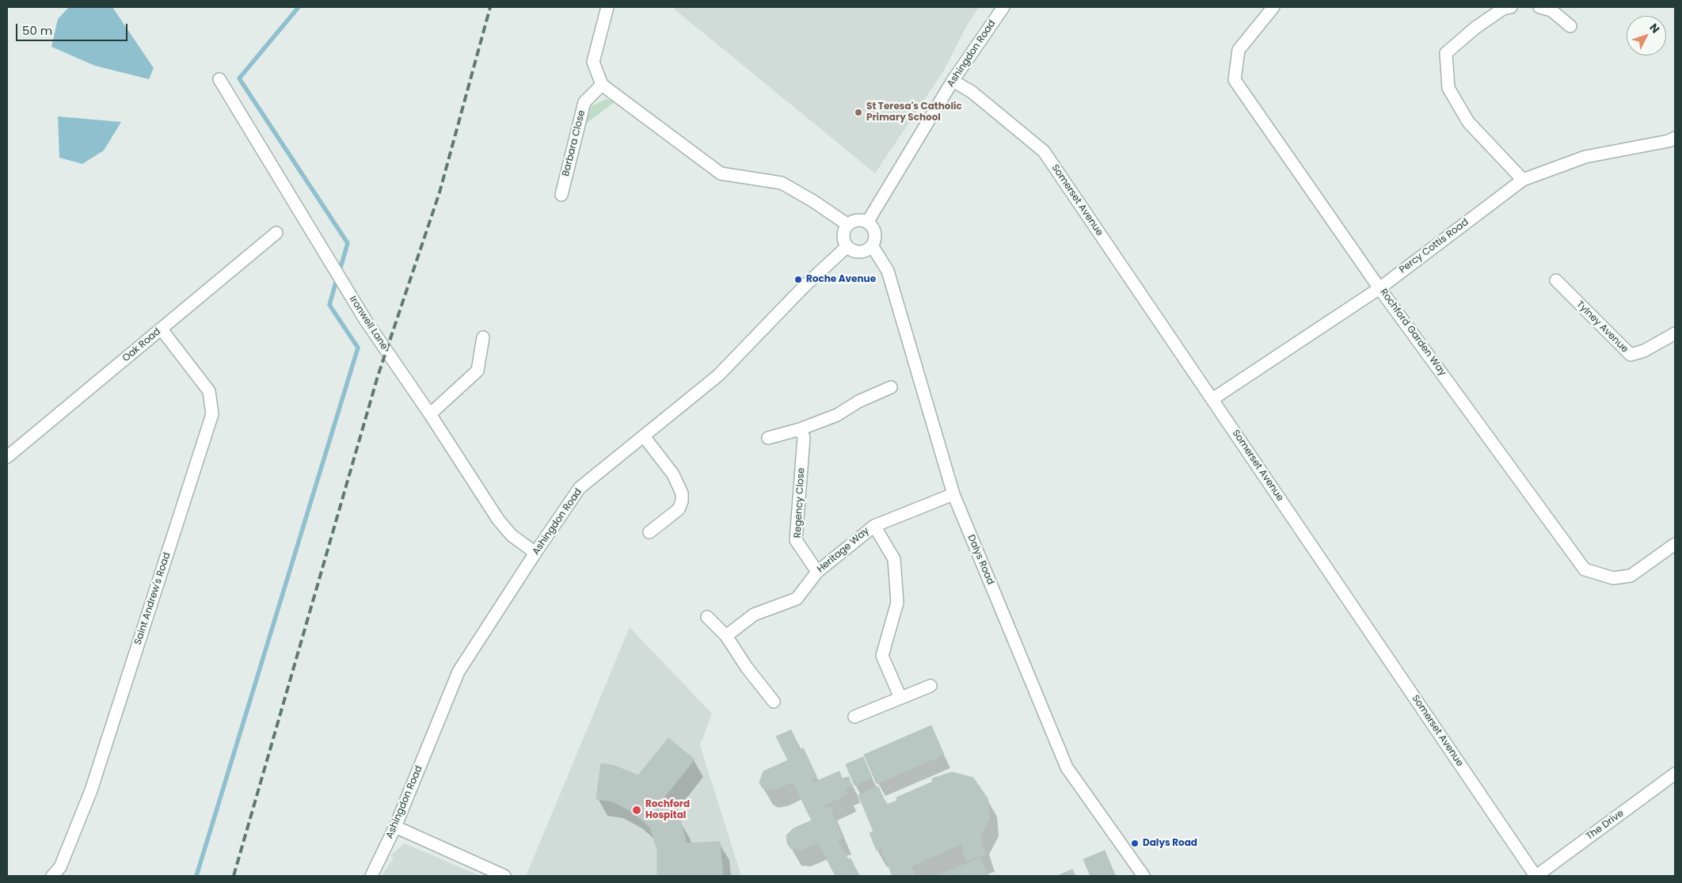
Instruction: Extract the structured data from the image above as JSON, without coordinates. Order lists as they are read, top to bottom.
{
  "streets": {
    "street": [
      "Ashingdon Road",
      "Barbara Close",
      "Somerset Avenue",
      "Percy Cottis Road",
      "Ironwell Lane",
      "Tylney Avenue",
      "Rochford Garden Way",
      "Oak Road",
      "Regency Close",
      "Heritage Way",
      "Dalys Road",
      "Saint Andrew's Road",
      "The Drive"
    ]
  },
  "crossings": [
    ["Ashingdon Road", "Somerset Avenue"],
    ["Ashingdon Road", "Ironwell Lane"],
    ["Ashingdon Road", "Dalys Road"],
    ["Somerset Avenue", "Percy Cottis Road"],
    ["Somerset Avenue", "The Drive"],
    ["Percy Cottis Road", "Rochford Garden Way"],
    ["Oak Road", "Saint Andrew's Road"],
    ["Regency Close", "Heritage Way"],
    ["Heritage Way", "Dalys Road"]
  ],
  "places": [
    "St Teresa's Catholic Primary School",
    "Roche Avenue",
    "Rochford Hospital",
    "Dalys Road"
  ],
  "scale_bar": "50 m",
  "north": "top right"
}
